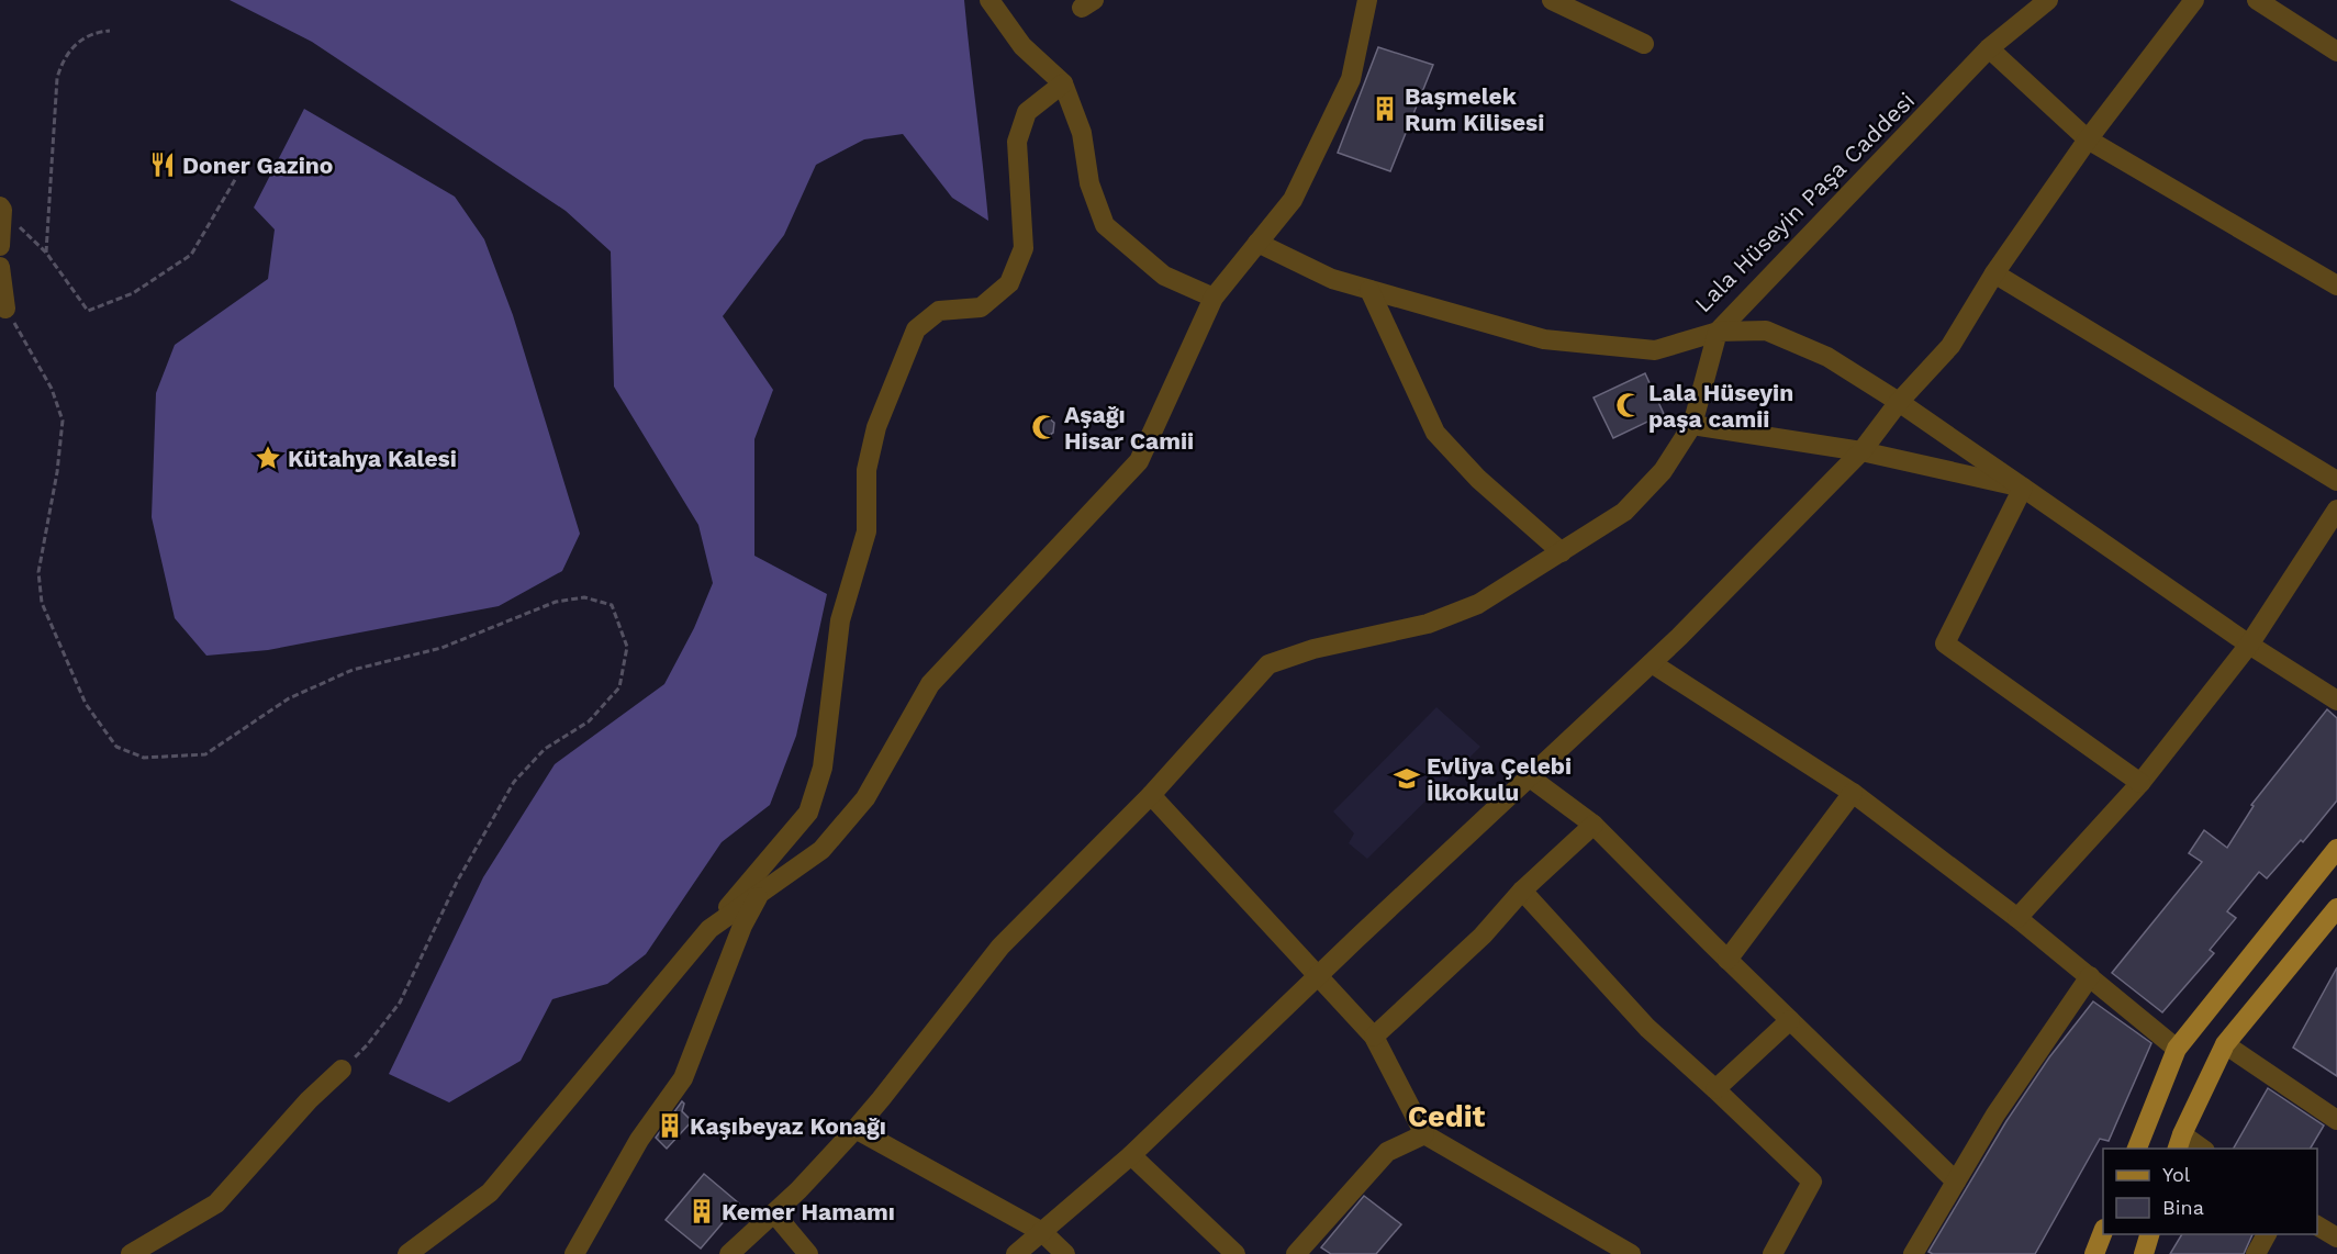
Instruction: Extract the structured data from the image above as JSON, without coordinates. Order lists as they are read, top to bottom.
{
  "streets": {
    "street": ["Lala Hüseyin Paşa Caddesi"]
  },
  "districts": ["Cedit"],
  "places": {
    "building": ["Başmelek Rum Kilisesi", "Kaşıbeyaz Konağı", "Kemer Hamamı"],
    "restaurant": ["Doner Gazino"],
    "mosque": ["Lala Hüseyin paşa camii", "Aşağı Hisar Camii"],
    "place": ["Kütahya Kalesi"],
    "school or university": ["Evliya Çelebi İlkokulu"]
  },
  "legend": ["Yol", "Bina"]
}
